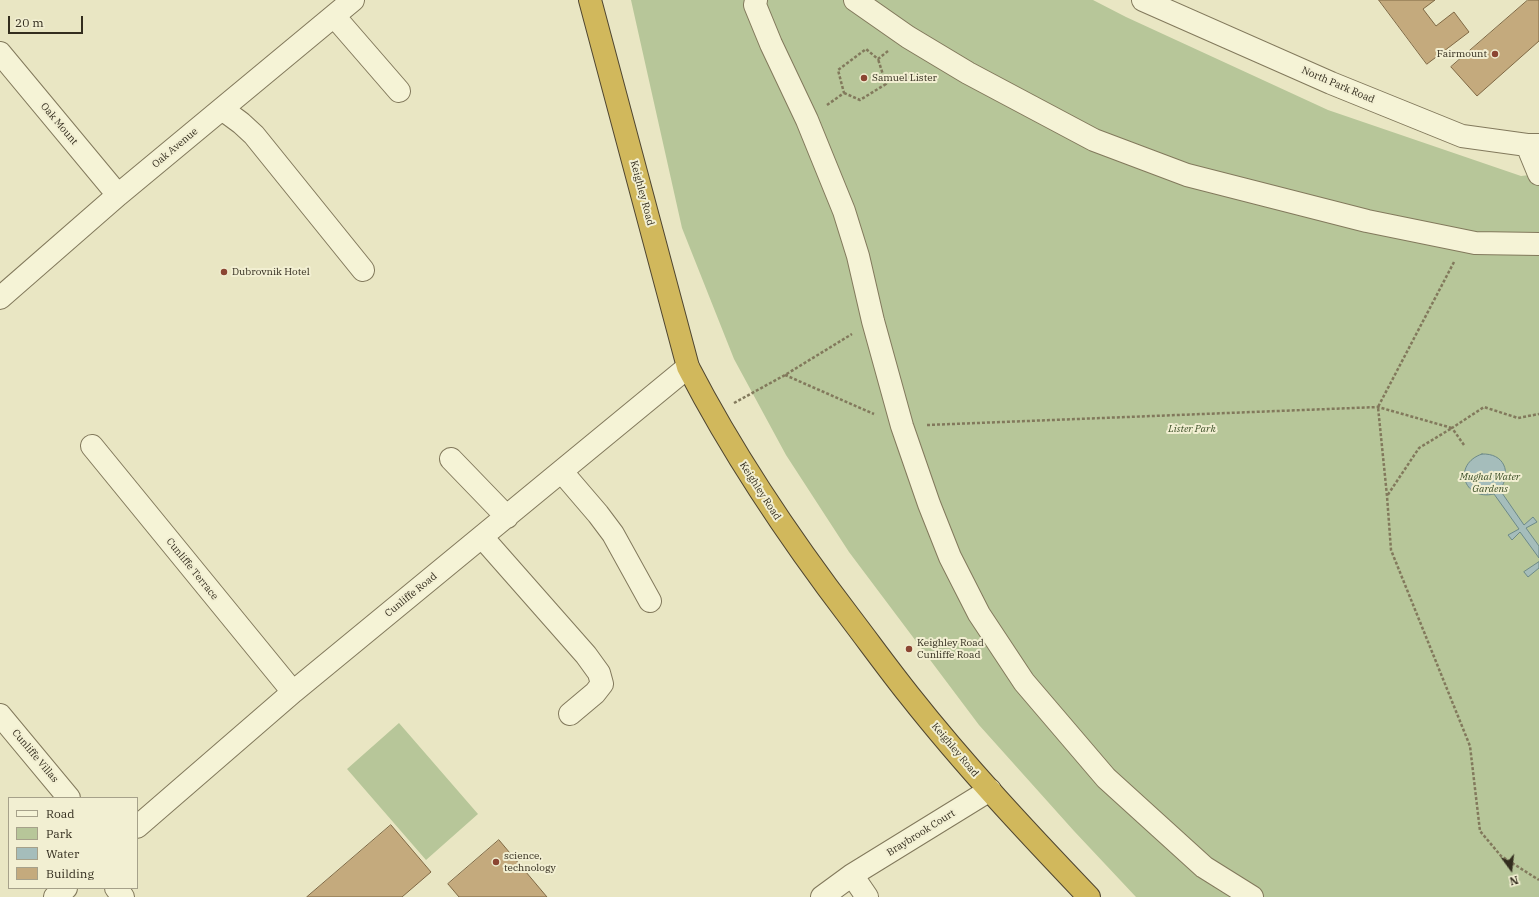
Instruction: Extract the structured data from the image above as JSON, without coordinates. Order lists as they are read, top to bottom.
{
  "streets": {
    "highway": ["Keighley Road"],
    "street": [
      "North Park Road",
      "Oak Mount",
      "Oak Avenue",
      "Cunliffe Terrace",
      "Cunliffe Road",
      "Cunliffe Villas",
      "Braybrook Court"
    ]
  },
  "crossings": [
    ["Oak Mount", "Oak Avenue"],
    ["Keighley Road", "Cunliffe Road"],
    ["Keighley Road", "Braybrook Court"],
    ["Cunliffe Terrace", "Cunliffe Road"]
  ],
  "parks": ["Lister Park", "Mughal Water Gardens"],
  "places": [
    "Fairmount",
    "Samuel Lister",
    "Dubrovnik Hotel",
    "Keighley Road Cunliffe Road",
    "science, technology"
  ],
  "legend": [
    "Road",
    "Park",
    "Water",
    "Building"
  ],
  "scale_bar": "20 m",
  "north": "bottom"
}
